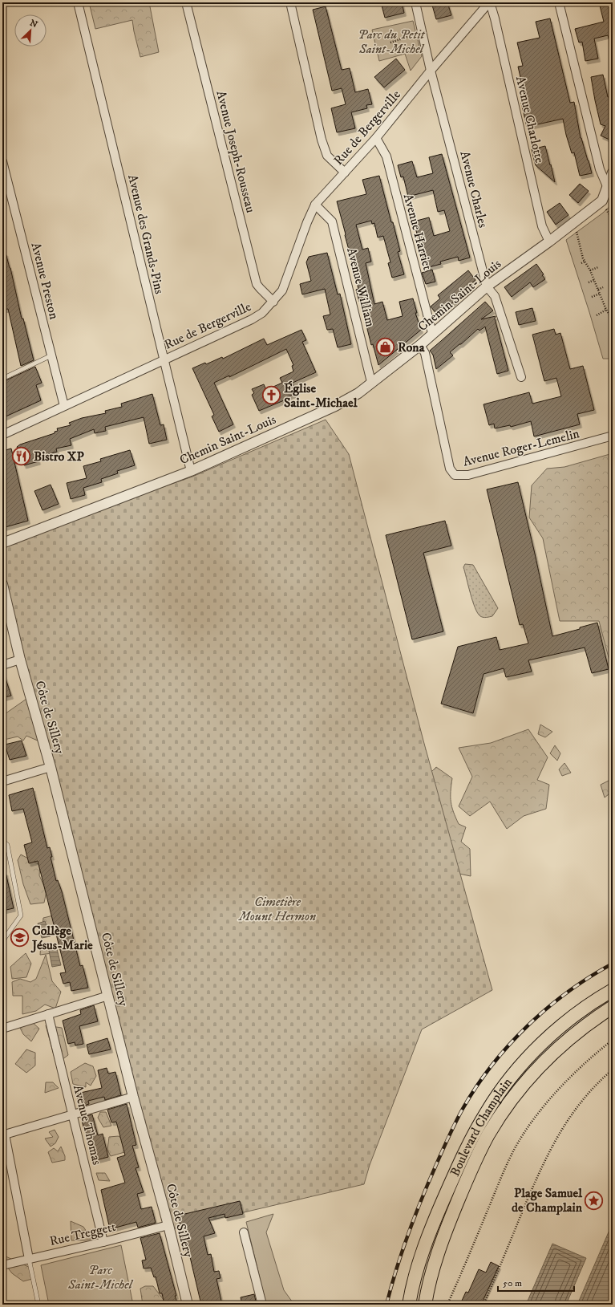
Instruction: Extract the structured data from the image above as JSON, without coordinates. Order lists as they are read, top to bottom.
{
  "streets": {
    "main road": ["Boulevard Champlain"],
    "street": [
      "Avenue Charlotte",
      "Rue de Bergerville",
      "Avenue Joseph-Rousseau",
      "Avenue Charles",
      "Avenue Harriet",
      "Avenue des Grands-Pins",
      "Avenue Preston",
      "Avenue William",
      "Chemin Saint-Louis",
      "Avenue Roger-Lemelin",
      "Côte de Sillery",
      "Avenue Thomas",
      "Rue Treggett"
    ]
  },
  "crossings": [
    ["Avenue Charlotte", "Rue de Bergerville"],
    ["Avenue Charlotte", "Chemin Saint-Louis"],
    ["Rue de Bergerville", "Avenue Joseph-Rousseau"],
    ["Rue de Bergerville", "Avenue Charles"],
    ["Rue de Bergerville", "Avenue Harriet"],
    ["Rue de Bergerville", "Avenue des Grands-Pins"],
    ["Rue de Bergerville", "Avenue Preston"],
    ["Rue de Bergerville", "Avenue William"],
    ["Avenue Charles", "Chemin Saint-Louis"],
    ["Avenue Harriet", "Chemin Saint-Louis"],
    ["Avenue des Grands-Pins", "Chemin Saint-Louis"],
    ["Avenue William", "Chemin Saint-Louis"],
    ["Chemin Saint-Louis", "Avenue Roger-Lemelin"],
    ["Côte de Sillery", "Rue Treggett"],
    ["Avenue Thomas", "Rue Treggett"]
  ],
  "parks": ["Parc du Petit Saint-Michel", "Cimetière Mount Hermon", "Parc Saint-Michel"],
  "places": {
    "shop": ["Rona"],
    "church": ["Église Saint-Michael"],
    "restaurant": ["Bistro XP"],
    "school or university": ["Collège Jésus-Marie"],
    "place": ["Plage Samuel de Champlain"]
  },
  "scale_bar": "50 m",
  "north": "top right"
}
